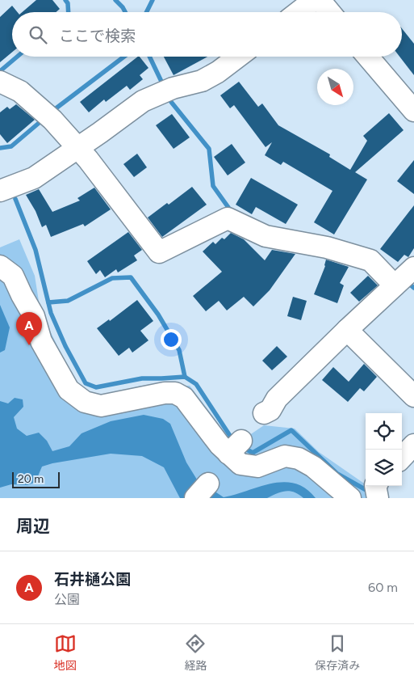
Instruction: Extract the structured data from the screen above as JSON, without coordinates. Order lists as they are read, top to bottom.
{
  "scale_bar": "20 m",
  "north": "bottom right",
  "page": {
    "search": "ここで検索",
    "pins": "A",
    "scale": "20 m",
    "heading": "周辺",
    "list": [
      {
        "mark": "A",
        "name": "石井樋公園",
        "note": "公園",
        "value": "60 m"
      }
    ],
    "nav": ["地図", "経路", "保存済み"]
  }
}
